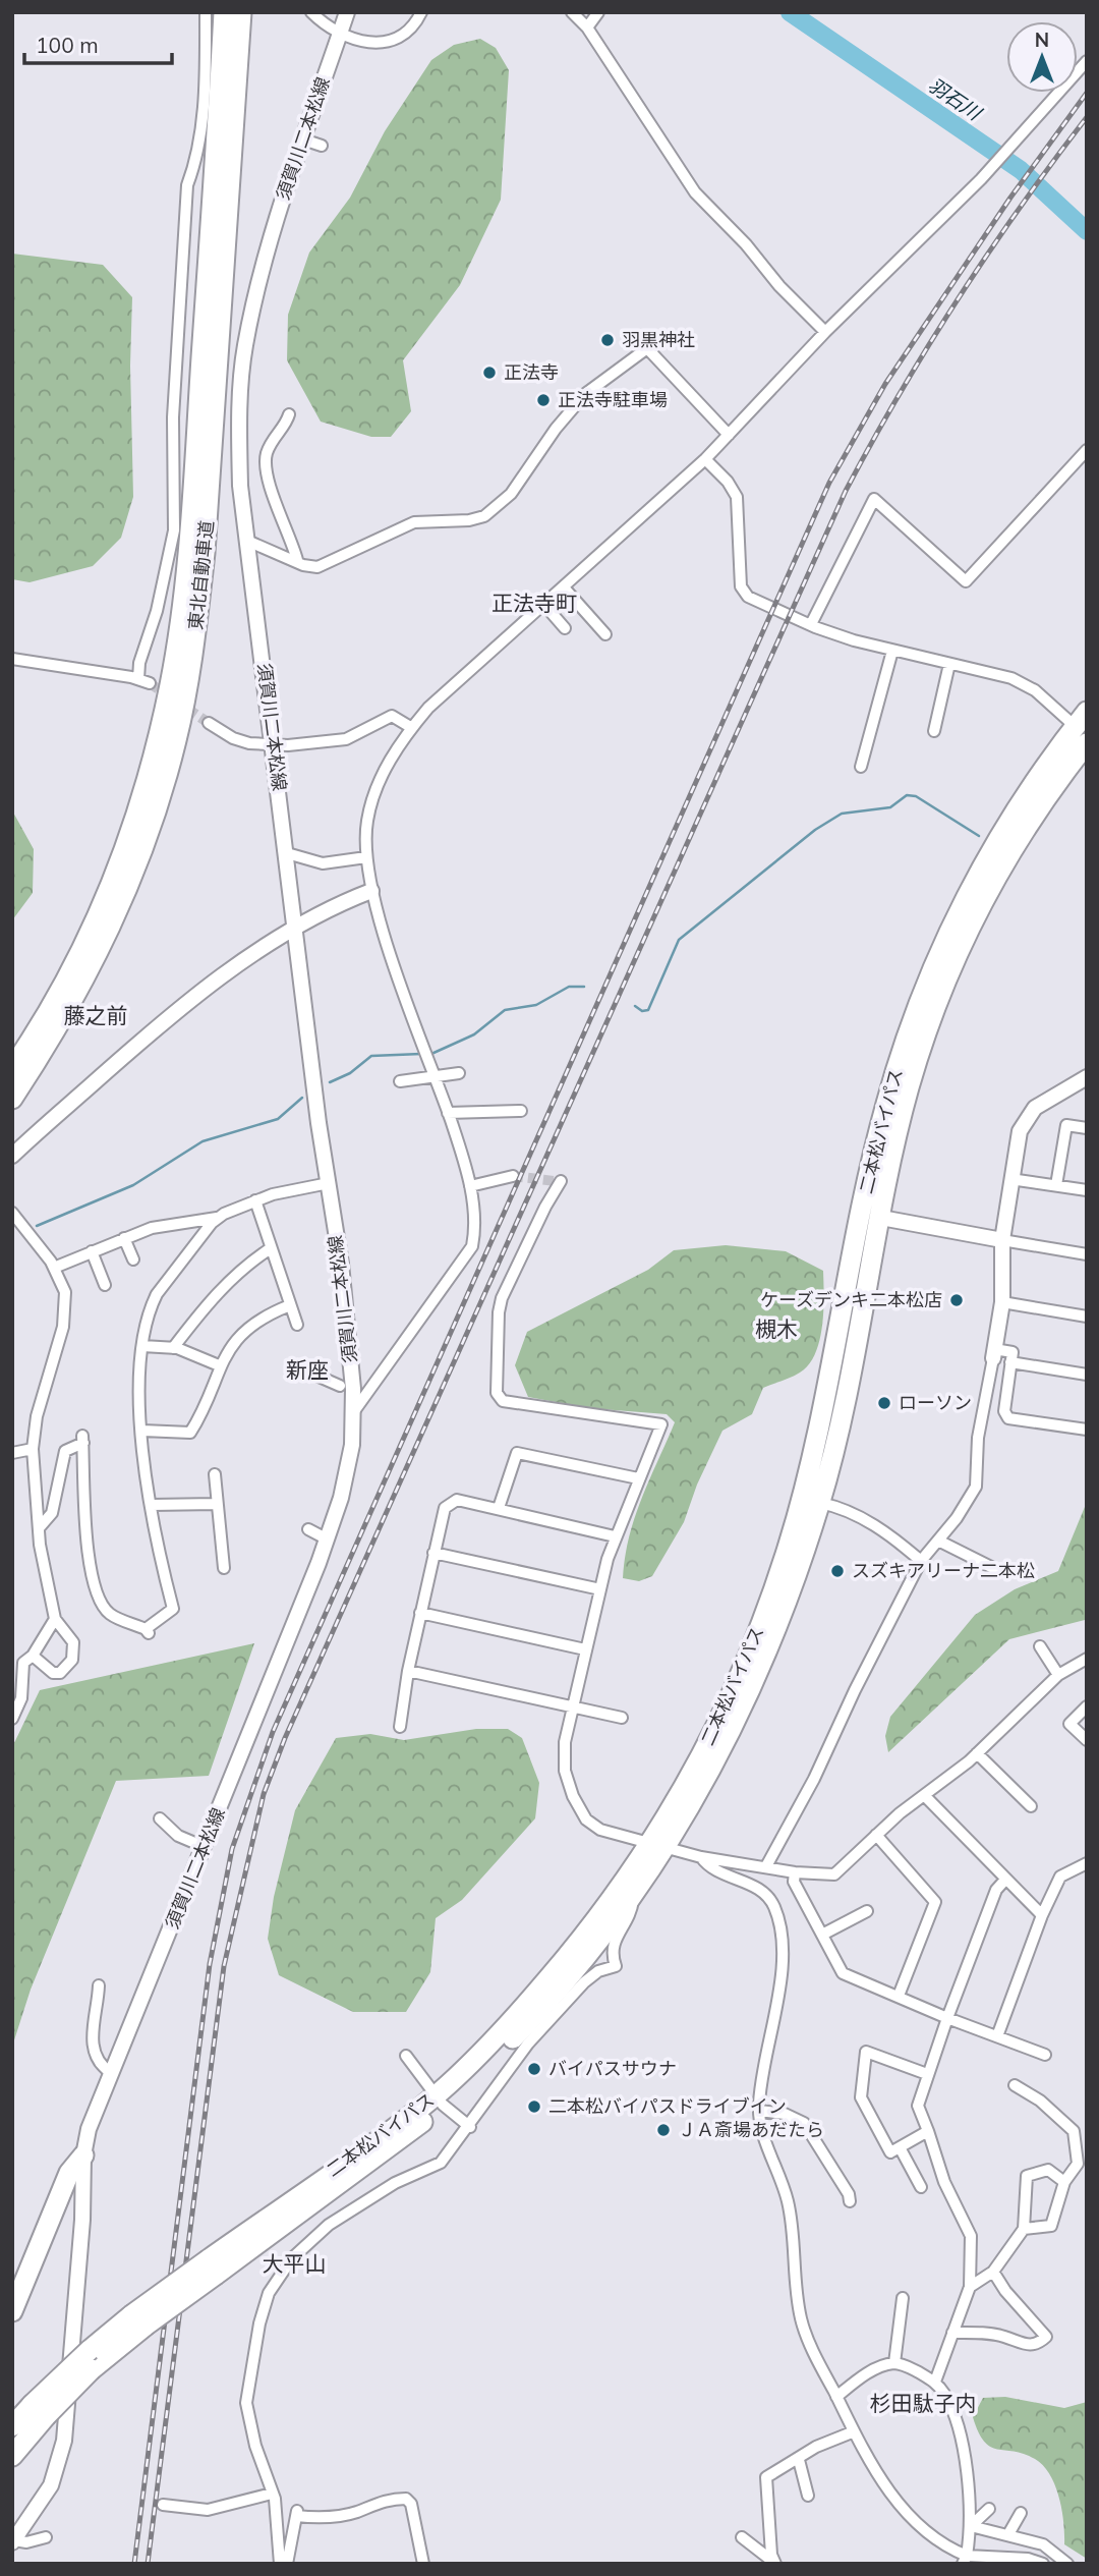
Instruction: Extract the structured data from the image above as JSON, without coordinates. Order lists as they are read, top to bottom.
{
  "streets": {
    "highway": ["東北自動車道", "二本松バイパス"],
    "main road": ["須賀川二本松線"]
  },
  "districts": [
    "正法寺町",
    "藤之前",
    "槻木",
    "新座",
    "大平山",
    "杉田駄子内"
  ],
  "water": ["羽石川"],
  "places": [
    "羽黒神社",
    "正法寺",
    "正法寺駐車場",
    "ケーズデンキ二本松店",
    "ローソン",
    "スズキアリーナ二本松",
    "バイパスサウナ",
    "二本松バイパスドライブイン",
    "ＪＡ斎場あだたら"
  ],
  "scale_bar": "100 m",
  "north": "top"
}
